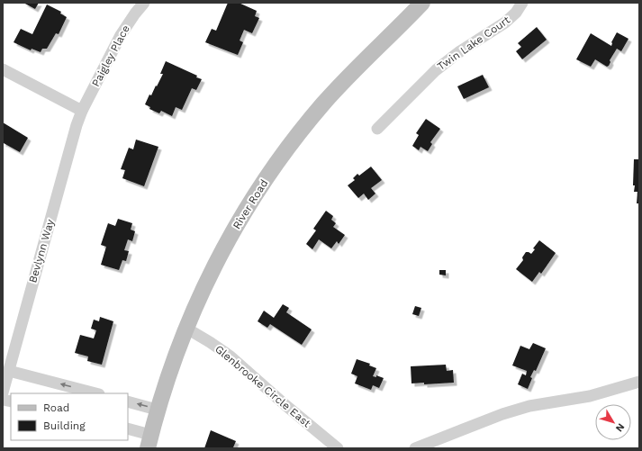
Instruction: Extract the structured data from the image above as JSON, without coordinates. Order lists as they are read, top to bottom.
{
  "streets": {
    "main road": ["River Road"],
    "street": [
      "Twin Lake Court",
      "Paigley Place",
      "Bevlynn Way",
      "Glenbrooke Circle East"
    ]
  },
  "crossings": [
    ["Paigley Place", "Bevlynn Way"],
    ["River Road", "Glenbrooke Circle East"]
  ],
  "legend": ["Road", "Building"],
  "north": "bottom right"
}
